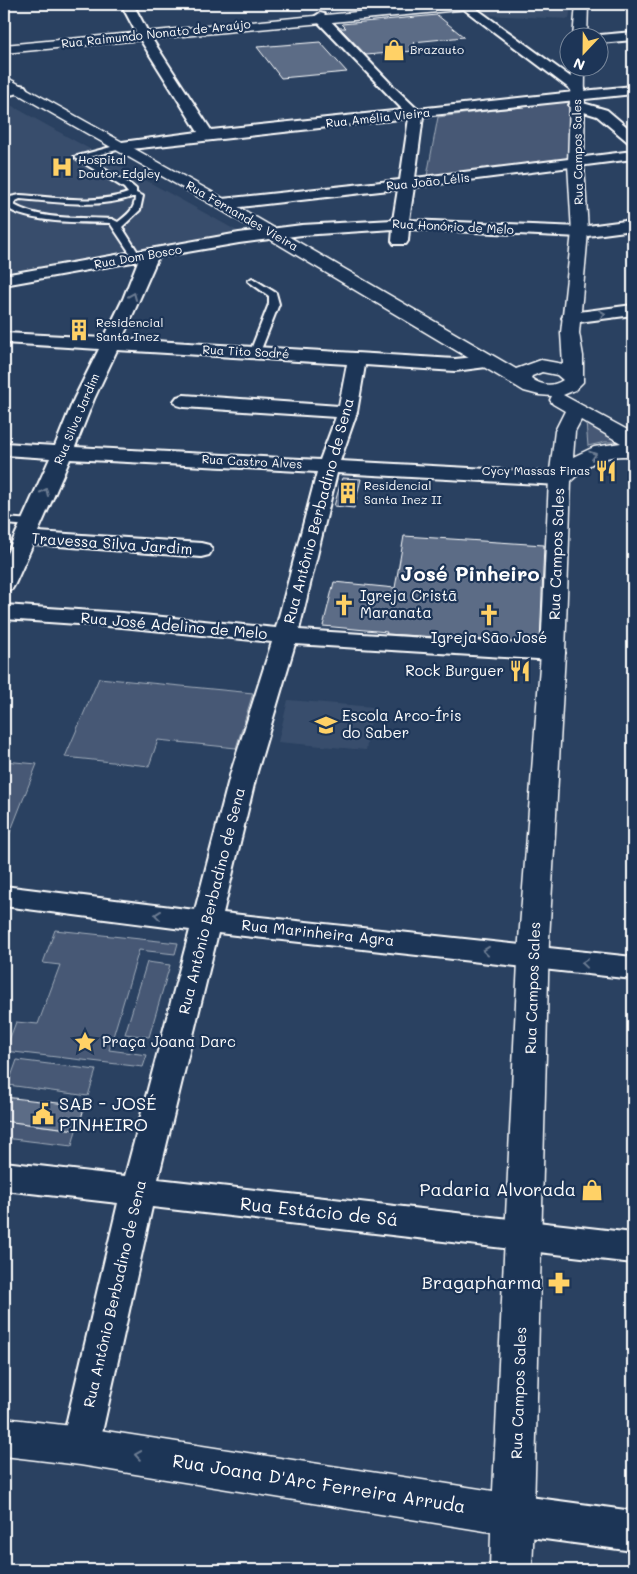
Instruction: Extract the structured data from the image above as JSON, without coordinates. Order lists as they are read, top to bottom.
{
  "streets": {
    "street": [
      "Rua Raimundo Nonato de Araújo",
      "Rua Amélia Vieira",
      "Rua Campos Sales",
      "Rua João Lélis",
      "Rua Fernandes Vieira",
      "Rua Honório de Melo",
      "Rua Dom Bosco",
      "Rua Tito Sodré",
      "Rua Silva Jardim",
      "Rua Castro Alves",
      "Rua Antônio Berbadino de Sena",
      "Travessa Silva Jardim",
      "Rua José Adelino de Melo",
      "Rua Marinheira Agra",
      "Rua Estácio de Sá",
      "Rua Joana D'Arc Ferreira Arruda"
    ]
  },
  "crossings": [
    ["Rua Amélia Vieira", "Rua Campos Sales"],
    ["Rua Amélia Vieira", "Rua Fernandes Vieira"],
    ["Rua Campos Sales", "Rua João Lélis"],
    ["Rua Campos Sales", "Rua Fernandes Vieira"],
    ["Rua Campos Sales", "Rua Honório de Melo"],
    ["Rua Campos Sales", "Rua Castro Alves"],
    ["Rua Campos Sales", "Rua José Adelino de Melo"],
    ["Rua Campos Sales", "Rua Marinheira Agra"],
    ["Rua Campos Sales", "Rua Estácio de Sá"],
    ["Rua Campos Sales", "Rua Joana D'Arc Ferreira Arruda"],
    ["Rua João Lélis", "Rua Fernandes Vieira"],
    ["Rua Fernandes Vieira", "Rua Honório de Melo"],
    ["Rua Fernandes Vieira", "Rua Dom Bosco"],
    ["Rua Fernandes Vieira", "Rua Tito Sodré"],
    ["Rua Honório de Melo", "Rua Dom Bosco"],
    ["Rua Dom Bosco", "Rua Silva Jardim"],
    ["Rua Tito Sodré", "Rua Silva Jardim"],
    ["Rua Tito Sodré", "Rua Antônio Berbadino de Sena"],
    ["Rua Silva Jardim", "Rua Castro Alves"],
    ["Rua Silva Jardim", "Travessa Silva Jardim"],
    ["Rua Castro Alves", "Rua Antônio Berbadino de Sena"],
    ["Rua Antônio Berbadino de Sena", "Rua José Adelino de Melo"],
    ["Rua Antônio Berbadino de Sena", "Rua Marinheira Agra"],
    ["Rua Antônio Berbadino de Sena", "Rua Estácio de Sá"],
    ["Rua Antônio Berbadino de Sena", "Rua Joana D'Arc Ferreira Arruda"]
  ],
  "one_way": ["Rua Silva Jardim", "Rua Marinheira Agra", "Rua Joana D'Arc Ferreira Arruda"],
  "districts": ["José Pinheiro"],
  "places": {
    "shop": ["Brazauto", "Padaria Alvorada"],
    "hospital": ["Hospital Doutor Edgley"],
    "building": ["Residencial Santa Inez", "Residencial Santa Inez II"],
    "restaurant": ["Cycy Massas Finas", "Rock Burguer"],
    "church": ["Igreja Cristã Maranata", "Igreja São José"],
    "school or university": ["Escola Arco-Íris do Saber"],
    "place": ["Praça Joana Darc"],
    "public building": ["SAB - JOSÉ PINHEIRO"],
    "pharmacy": ["Bragapharma"]
  },
  "north": "bottom"
}
